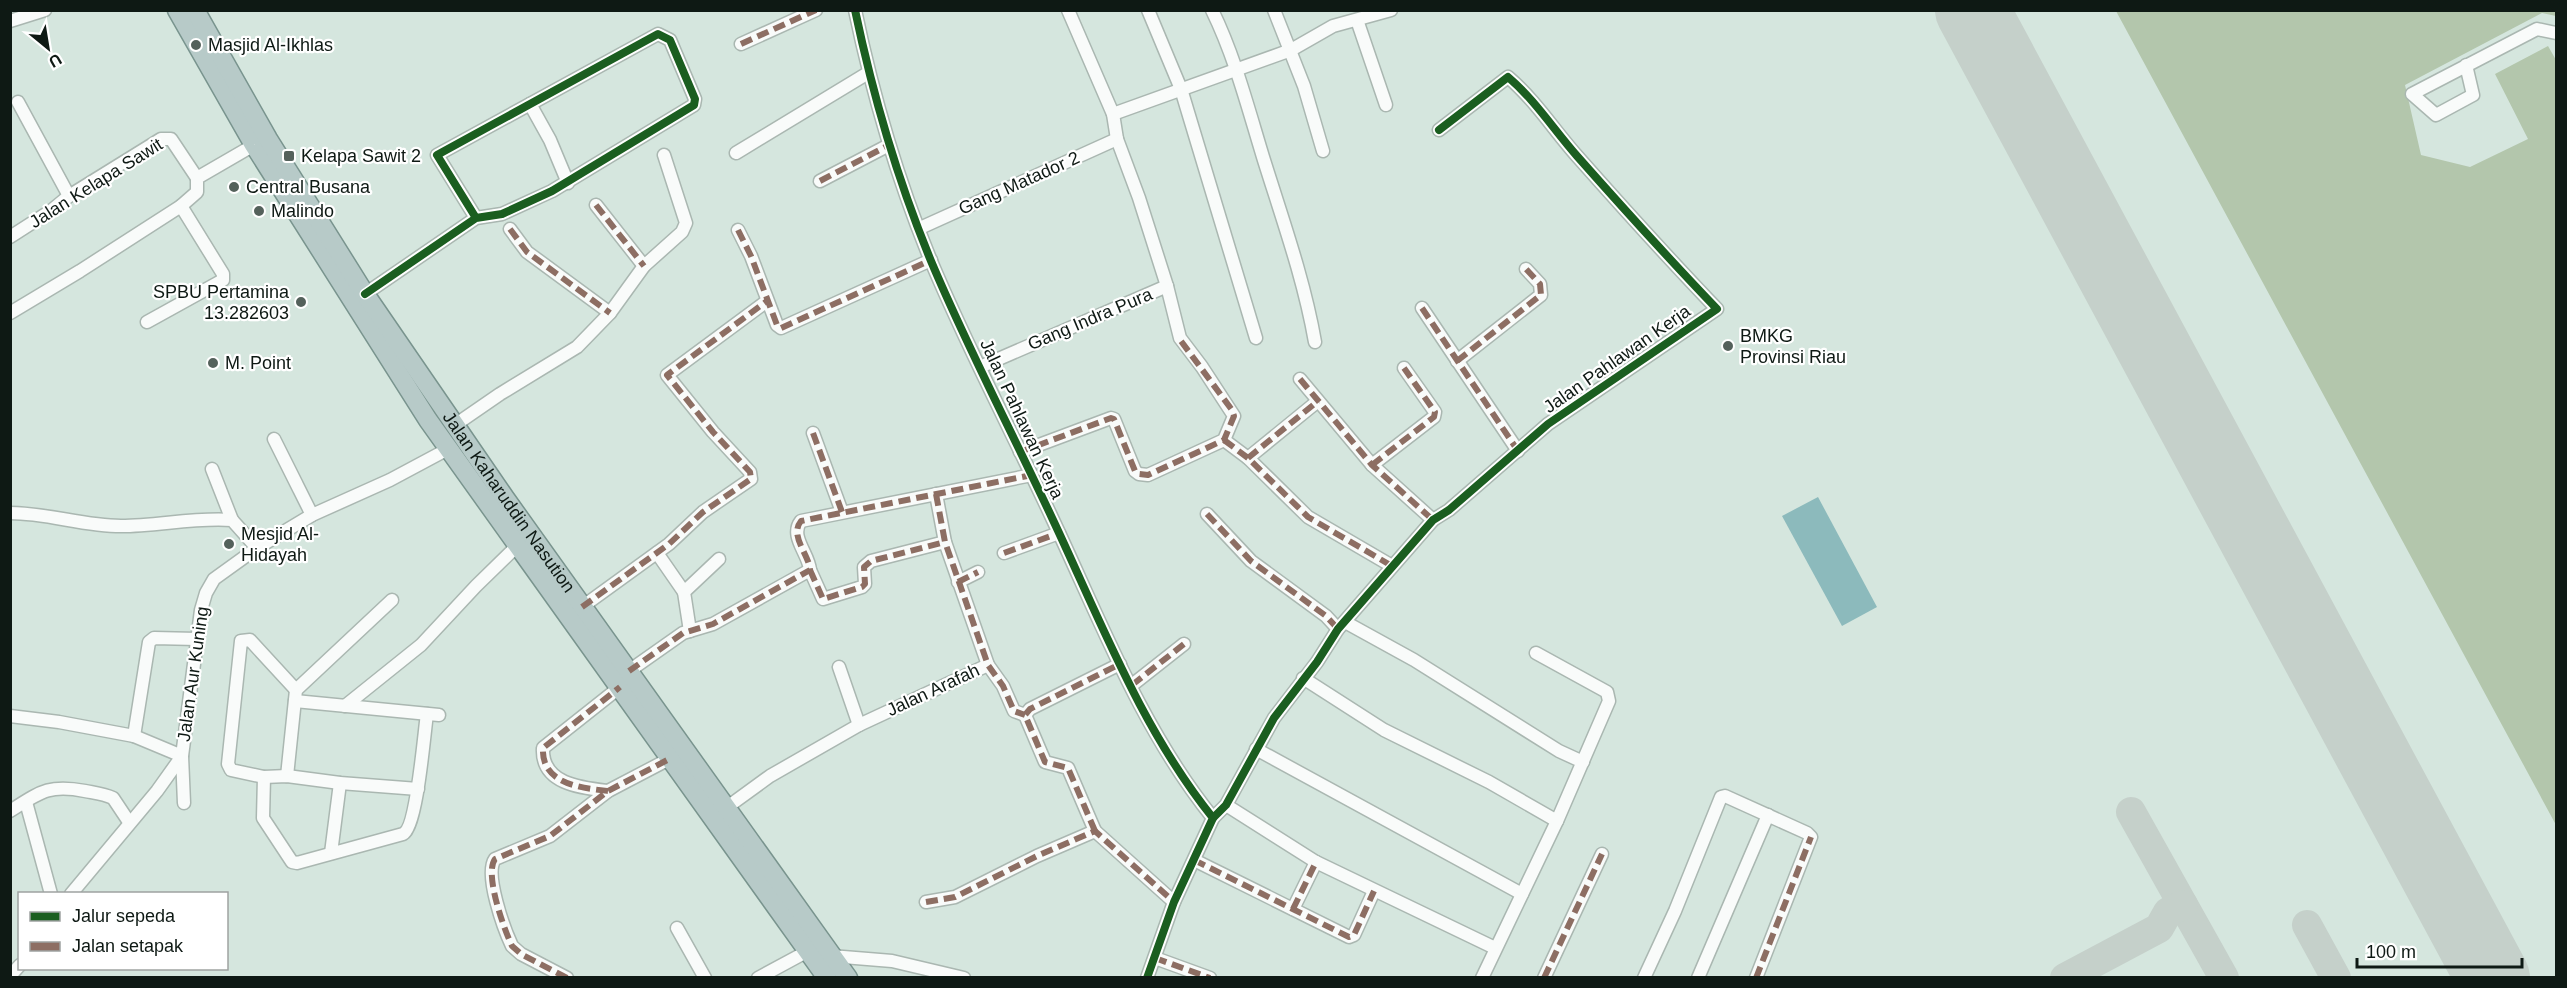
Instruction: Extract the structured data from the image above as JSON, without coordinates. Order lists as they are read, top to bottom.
{
  "streets": {
    "highway": ["Jalan Kaharuddin Nasution"],
    "street": [
      "Jalan Kelapa Sawit",
      "Gang Matador 2",
      "Gang Indra Pura",
      "Jalan Pahlawan Kerja",
      "Jalan Aur Kuning",
      "Jalan Arafah"
    ]
  },
  "crossings": [
    ["Gang Matador 2", "Jalan Pahlawan Kerja"],
    ["Gang Indra Pura", "Jalan Pahlawan Kerja"],
    ["Jalan Kaharuddin Nasution", "Jalan Aur Kuning"],
    ["Jalan Kaharuddin Nasution", "Jalan Arafah"]
  ],
  "places": {
    "other": [
      "Masjid Al-Ikhlas",
      "Central Busana",
      "Malindo",
      "SPBU Pertamina 13.282603",
      "BMKG Provinsi Riau",
      "M. Point",
      "Mesjid Al- Hidayah"
    ],
    "transit": ["Kelapa Sawit 2"]
  },
  "legend": ["Jalur sepeda", "Jalan setapak"],
  "scale_bar": "100 m",
  "north": "bottom right"
}
